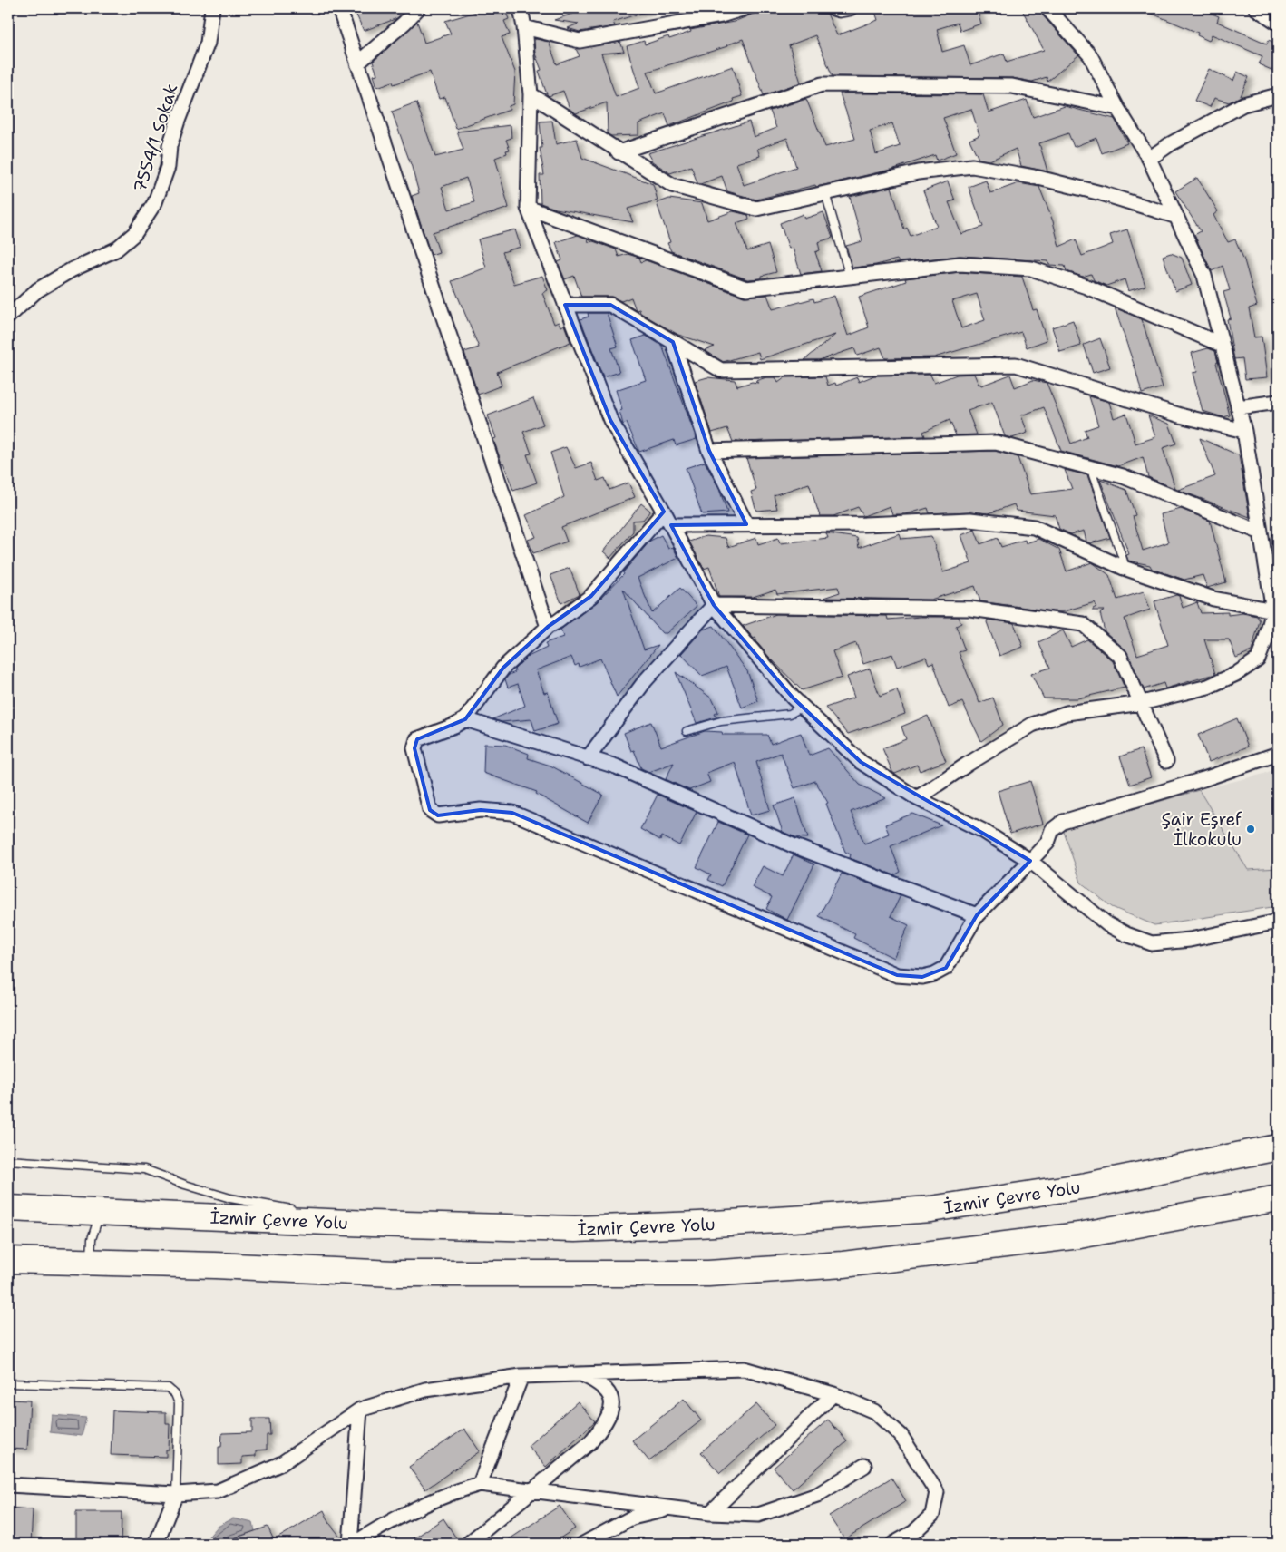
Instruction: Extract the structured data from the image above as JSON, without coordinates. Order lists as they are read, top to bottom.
{
  "streets": {
    "highway": ["İzmir Çevre Yolu"],
    "street": ["7554/1 Sokak"]
  },
  "places": ["Şair Eşref İlkokulu"]
}
